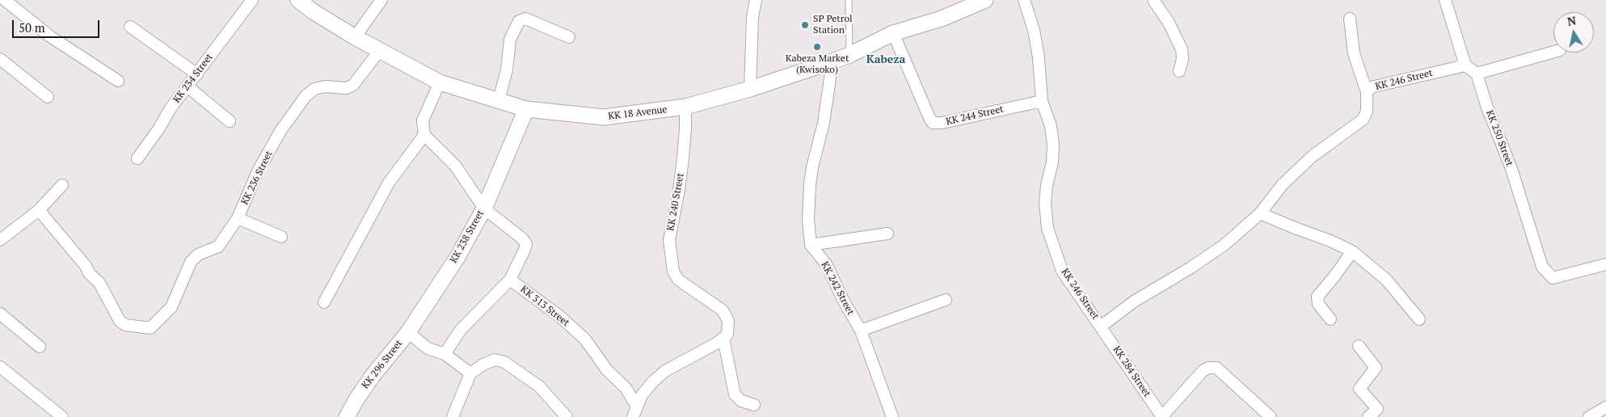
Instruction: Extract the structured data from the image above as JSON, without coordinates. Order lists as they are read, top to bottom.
{
  "streets": {
    "main road": ["KK 18 Avenue", "KK 238 Street", "KK 296 Street"],
    "street": [
      "KK 234 Street",
      "KK 246 Street",
      "KK 244 Street",
      "KK 250 Street",
      "KK 236 Street",
      "KK 240 Street",
      "KK 242 Street",
      "KK 313 Street",
      "KK 284 Street"
    ]
  },
  "crossings": [
    ["KK 246 Street", "KK 244 Street"],
    ["KK 246 Street", "KK 284 Street"],
    ["KK 18 Avenue", "KK 244 Street"],
    ["KK 18 Avenue", "KK 236 Street"],
    ["KK 18 Avenue", "KK 240 Street"],
    ["KK 238 Street", "KK 313 Street"],
    ["KK 238 Street", "KK 296 Street"]
  ],
  "districts": ["Kabeza"],
  "places": ["SP Petrol Station", "Kabeza Market (Kwisoko)"],
  "scale_bar": "50 m",
  "north": "top"
}
